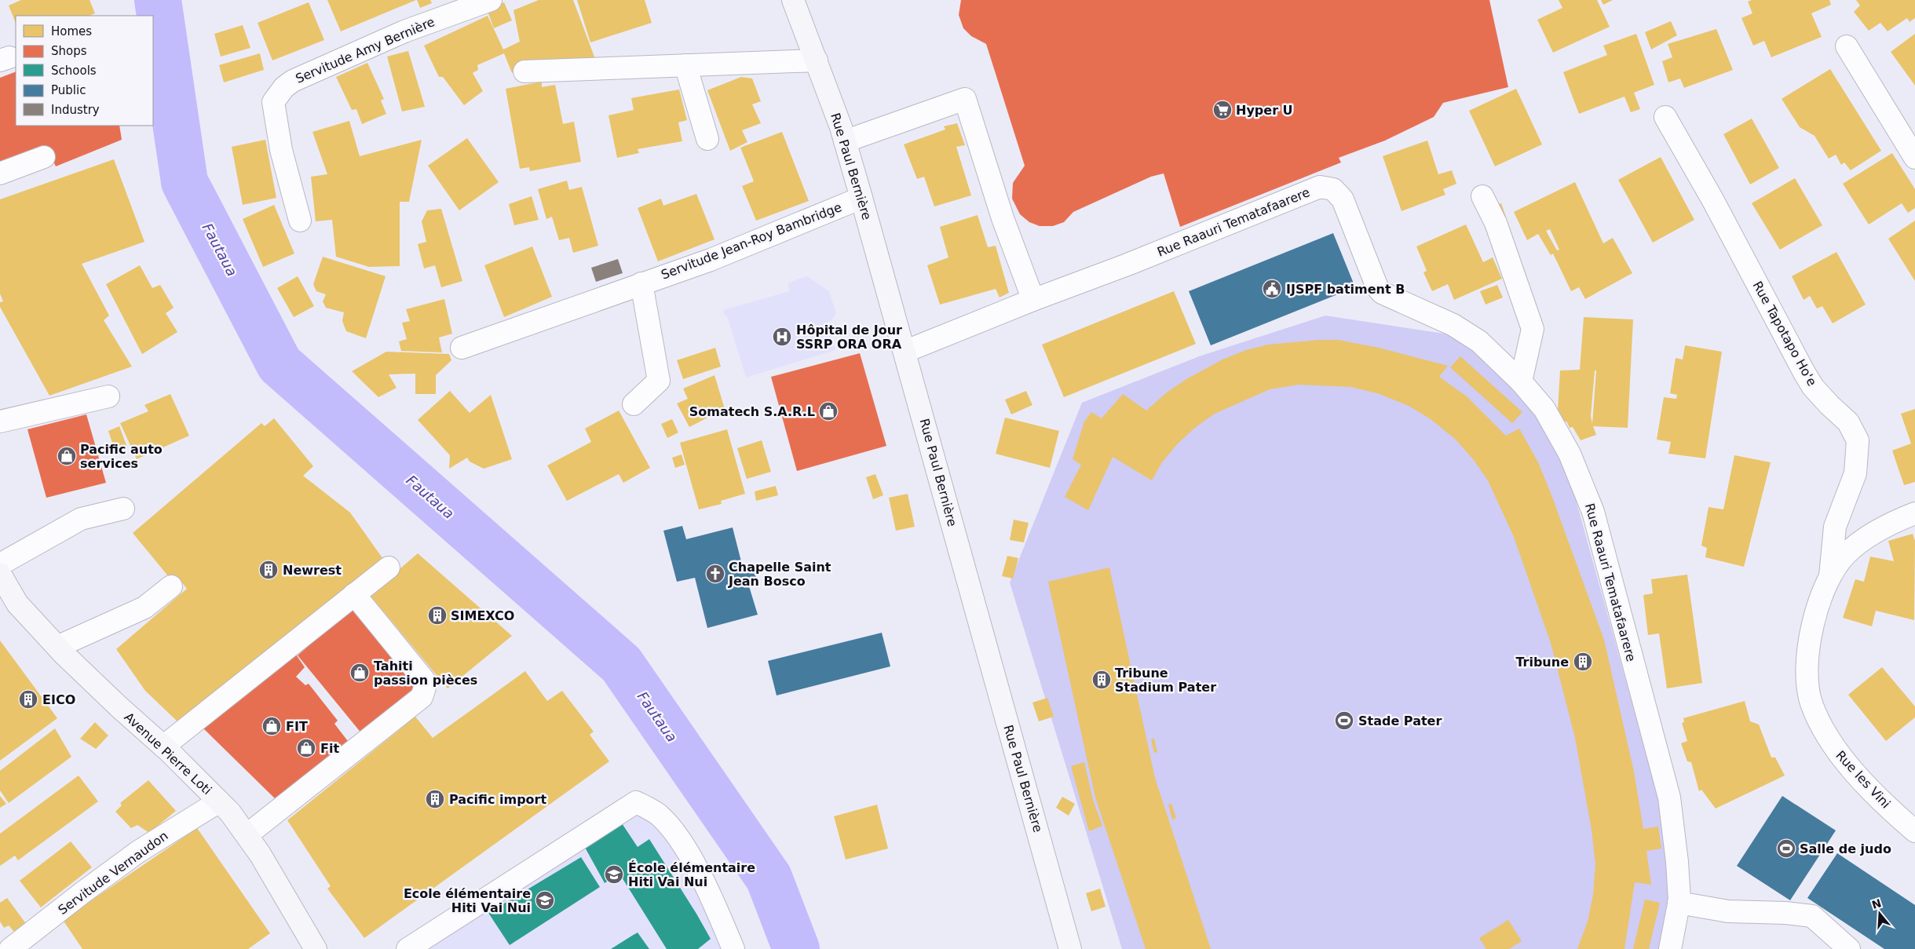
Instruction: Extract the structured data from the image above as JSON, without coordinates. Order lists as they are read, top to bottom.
{
  "streets": {
    "main road": ["Rue Paul Bernière", "Avenue Pierre Loti"],
    "street": [
      "Servitude Amy Bernière",
      "Rue Raauri Tematafaarere",
      "Servitude Jean-Roy Bambridge",
      "Rue Tapotapo Ho'e",
      "Rue les Vini",
      "Servitude Vernaudon"
    ]
  },
  "crossings": [
    ["Rue Paul Bernière", "Rue Raauri Tematafaarere"],
    ["Rue Paul Bernière", "Servitude Jean-Roy Bambridge"],
    ["Rue Tapotapo Ho'e", "Rue les Vini"],
    ["Avenue Pierre Loti", "Servitude Vernaudon"]
  ],
  "water": ["Fautaua"],
  "places": {
    "supermarket": ["Hyper U"],
    "public building": ["IJSPF batiment B"],
    "hospital": ["Hôpital de Jour SSRP ORA ORA"],
    "shop": [
      "Somatech S.A.R.L",
      "Pacific auto services",
      "Tahiti passion pièces",
      "FIT",
      "Fit"
    ],
    "building": [
      "Newrest",
      "SIMEXCO",
      "Tribune",
      "Tribune Stadium Pater",
      "EICO",
      "Pacific import"
    ],
    "church": ["Chapelle Saint Jean Bosco"],
    "sports": ["Stade Pater", "Salle de judo"],
    "school or university": ["École élémentaire Hiti Vai Nui", "Ecole élémentaire Hiti Vai Nui"]
  },
  "legend": [
    "Homes",
    "Shops",
    "Schools",
    "Public",
    "Industry"
  ],
  "north": "top"
}
